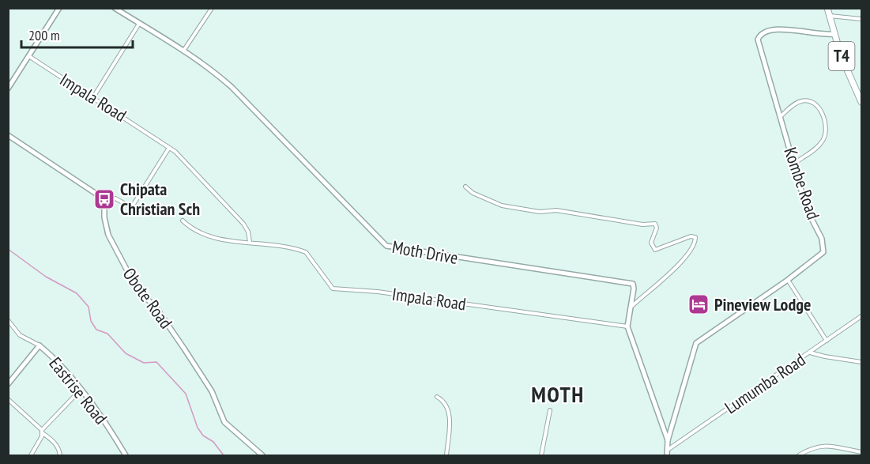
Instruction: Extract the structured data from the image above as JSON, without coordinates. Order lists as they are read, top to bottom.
{
  "streets": {
    "highway": ["T4"],
    "street": [
      "Impala Road",
      "Kombe Road",
      "Moth Drive",
      "Obote Road",
      "Lumumba Road",
      "Eastrise Road"
    ]
  },
  "crossings": [
    ["T4", "Kombe Road"],
    ["Impala Road", "Moth Drive"],
    ["Kombe Road", "Moth Drive"],
    ["Kombe Road", "Lumumba Road"]
  ],
  "districts": ["MOTH"],
  "places": {
    "bus stop": ["Chipata Christian Sch"],
    "hotel": ["Pineview Lodge"]
  },
  "scale_bar": "200 m"
}
